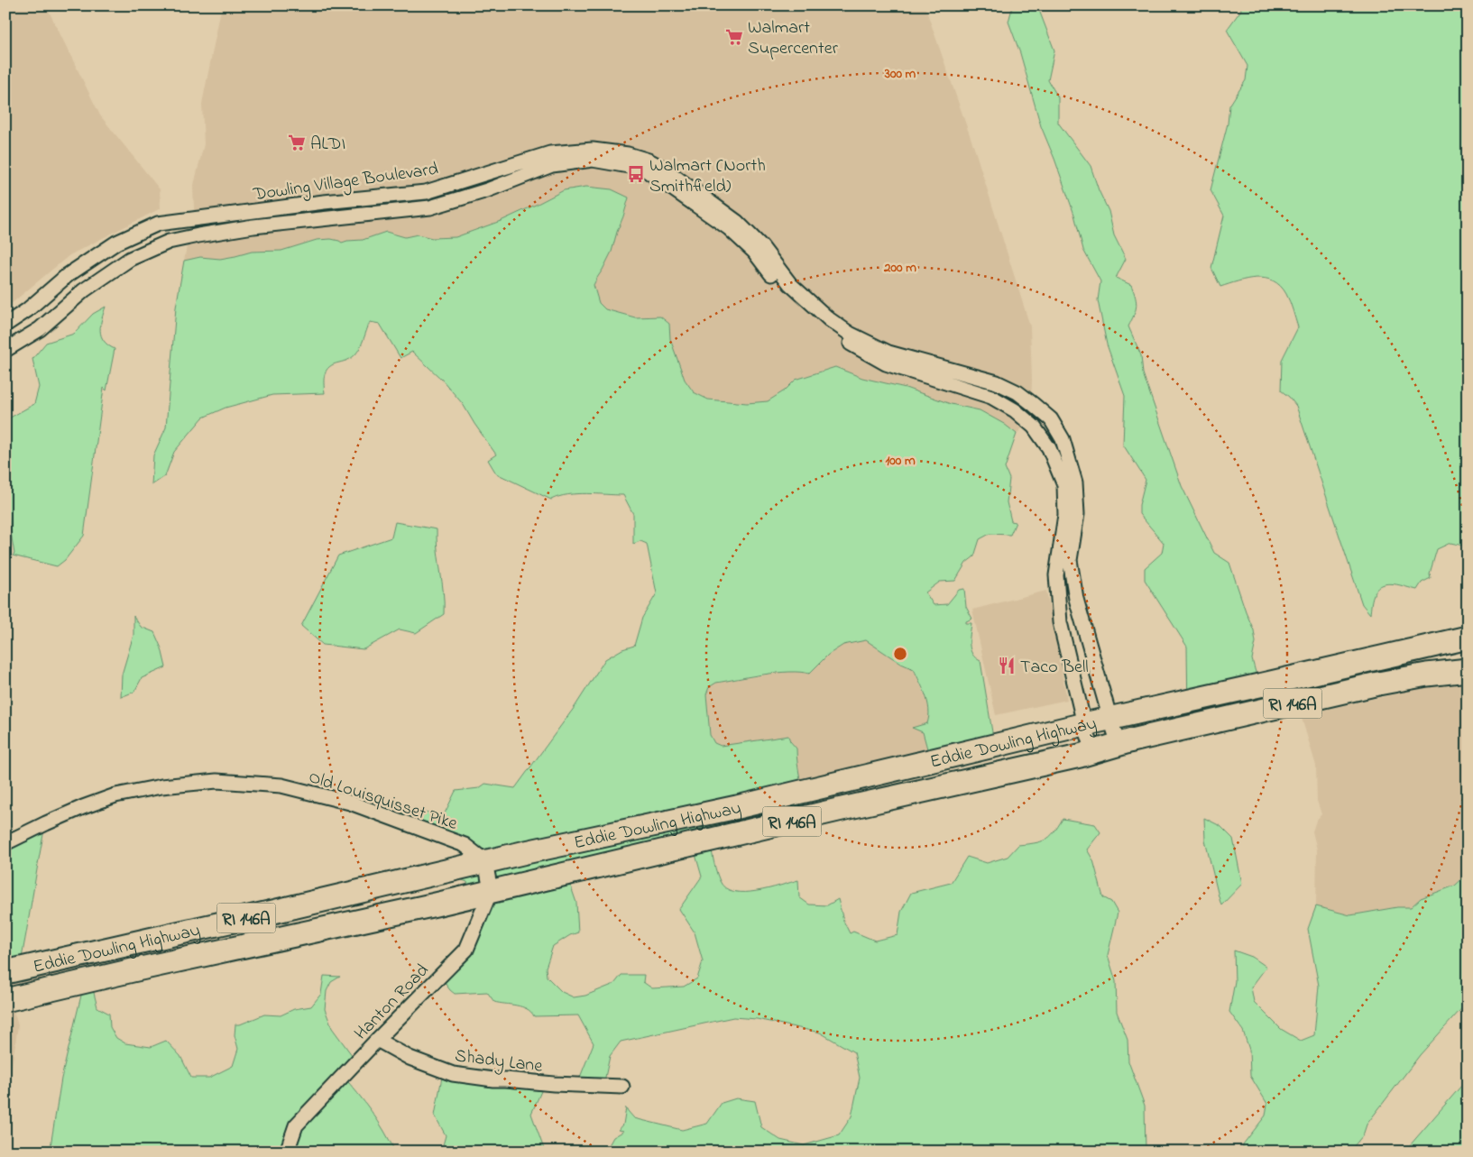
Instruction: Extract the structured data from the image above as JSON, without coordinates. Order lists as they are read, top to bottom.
{
  "streets": {
    "main road": ["RI 146A", "Eddie Dowling Highway"],
    "street": [
      "Dowling Village Boulevard",
      "Old Louisquisset Pike",
      "Hanton Road",
      "Shady Lane"
    ]
  },
  "crossings": [
    ["Dowling Village Boulevard", "Eddie Dowling Highway"],
    ["Eddie Dowling Highway", "Old Louisquisset Pike"],
    ["Eddie Dowling Highway", "Hanton Road"],
    ["Hanton Road", "Shady Lane"]
  ],
  "places": {
    "supermarket": ["Walmart Supercenter", "ALDI"],
    "bus stop": ["Walmart (North Smithfield)"],
    "restaurant": ["Taco Bell"]
  },
  "rings": ["300 m", "200 m", "100 m"]
}
